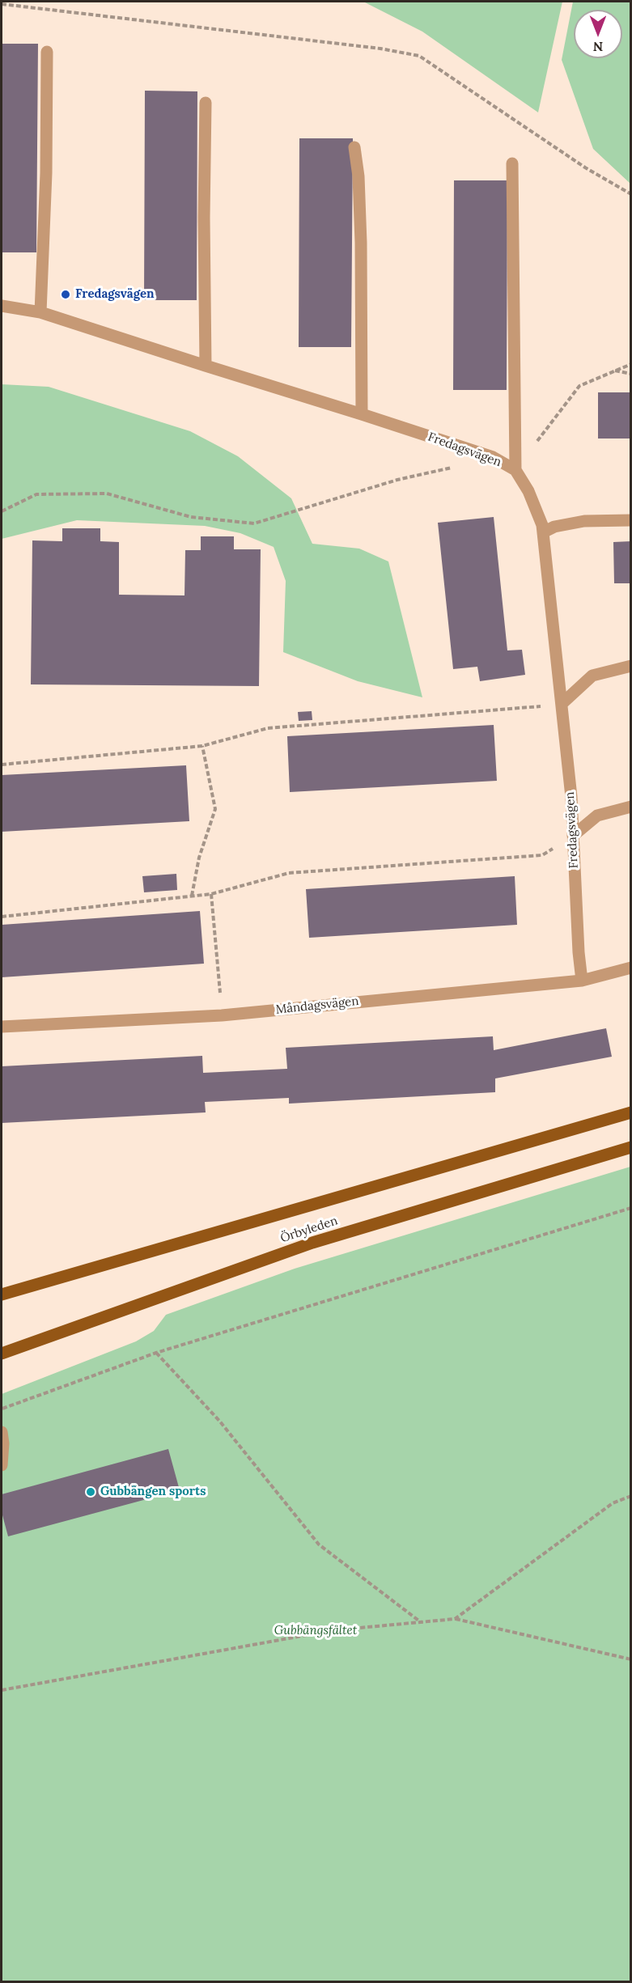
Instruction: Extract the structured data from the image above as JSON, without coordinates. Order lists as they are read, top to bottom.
{
  "streets": {
    "main road": ["Örbyleden"],
    "street": ["Fredagsvägen", "Måndagsvägen"]
  },
  "crossings": [
    ["Fredagsvägen", "Måndagsvägen"]
  ],
  "parks": ["Gubbängsfältet"],
  "places": ["Fredagsvägen", "Gubbängen sports"],
  "north": "bottom"
}
